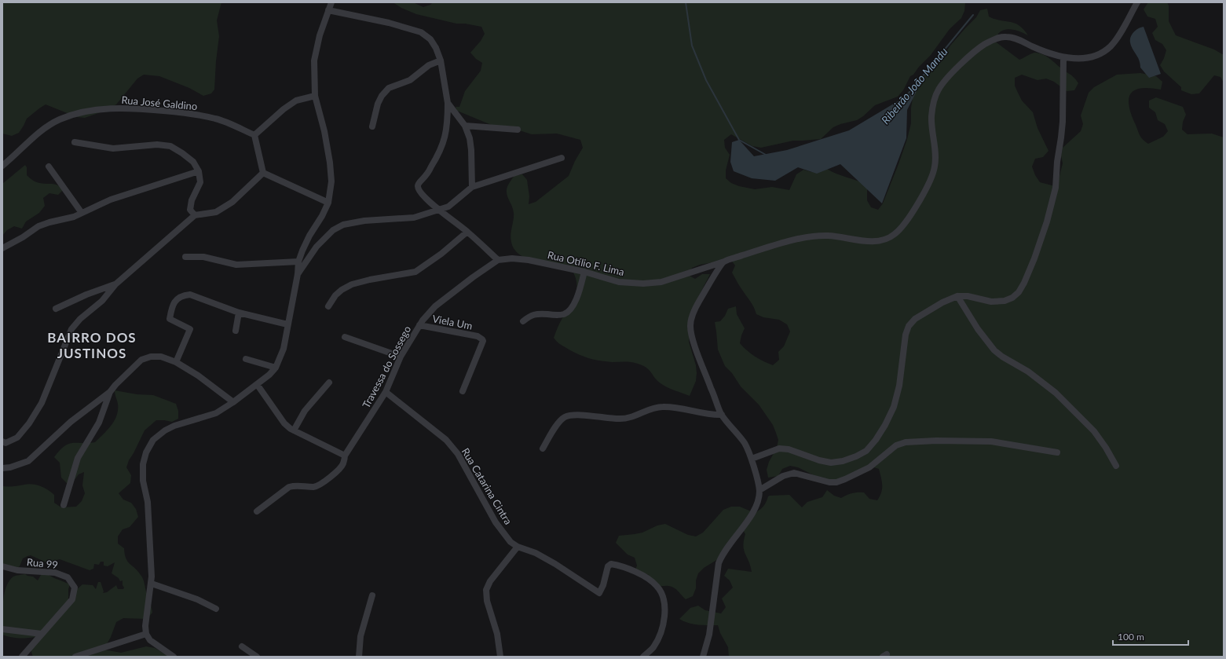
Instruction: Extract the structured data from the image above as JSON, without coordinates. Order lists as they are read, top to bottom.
{
  "streets": {
    "street": [
      "Rua José Galdino",
      "Rua Otílio F. Lima",
      "Viela Um",
      "Travessa do Sossego",
      "Rua Catarina Cintra",
      "Rua 99"
    ]
  },
  "crossings": [
    ["Rua Otílio F. Lima", "Travessa do Sossego"],
    ["Viela Um", "Travessa do Sossego"],
    ["Travessa do Sossego", "Rua Catarina Cintra"]
  ],
  "districts": ["BAIRRO DOS JUSTINOS"],
  "water": ["Ribeirão João Mandu"],
  "scale_bar": "100 m"
}
